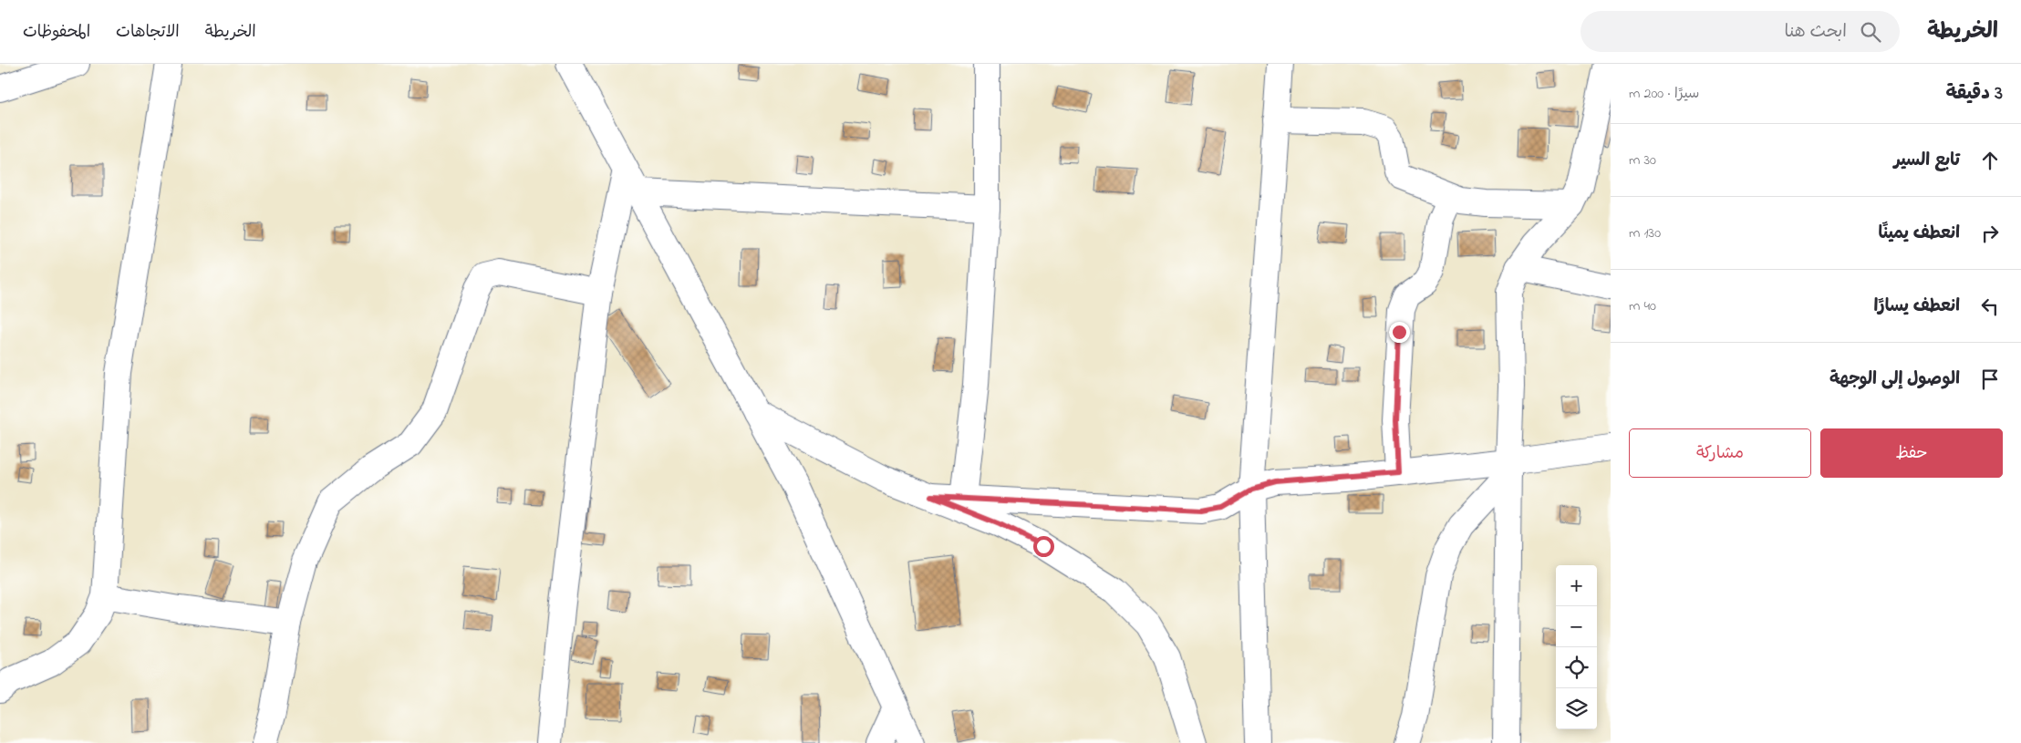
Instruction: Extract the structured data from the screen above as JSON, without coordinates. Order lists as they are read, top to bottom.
{
  "page": {
    "header": "الخريطة",
    "search": "ابحث هنا",
    "nav": ["الخريطة", "الاتجاهات", "المحفوظات"],
    "heading": ["3 دقيقة", "سيرًا · 200 m"],
    "list": [
      ["تابع السير", "30 m"],
      ["انعطف يمينًا", "130 m"],
      ["انعطف يسارًا", "40 m"],
      "الوصول إلى الوجهة"
    ],
    "buttons": ["حفظ", "مشاركة"],
    "map_buttons": ["+", "−"]
  }
}
